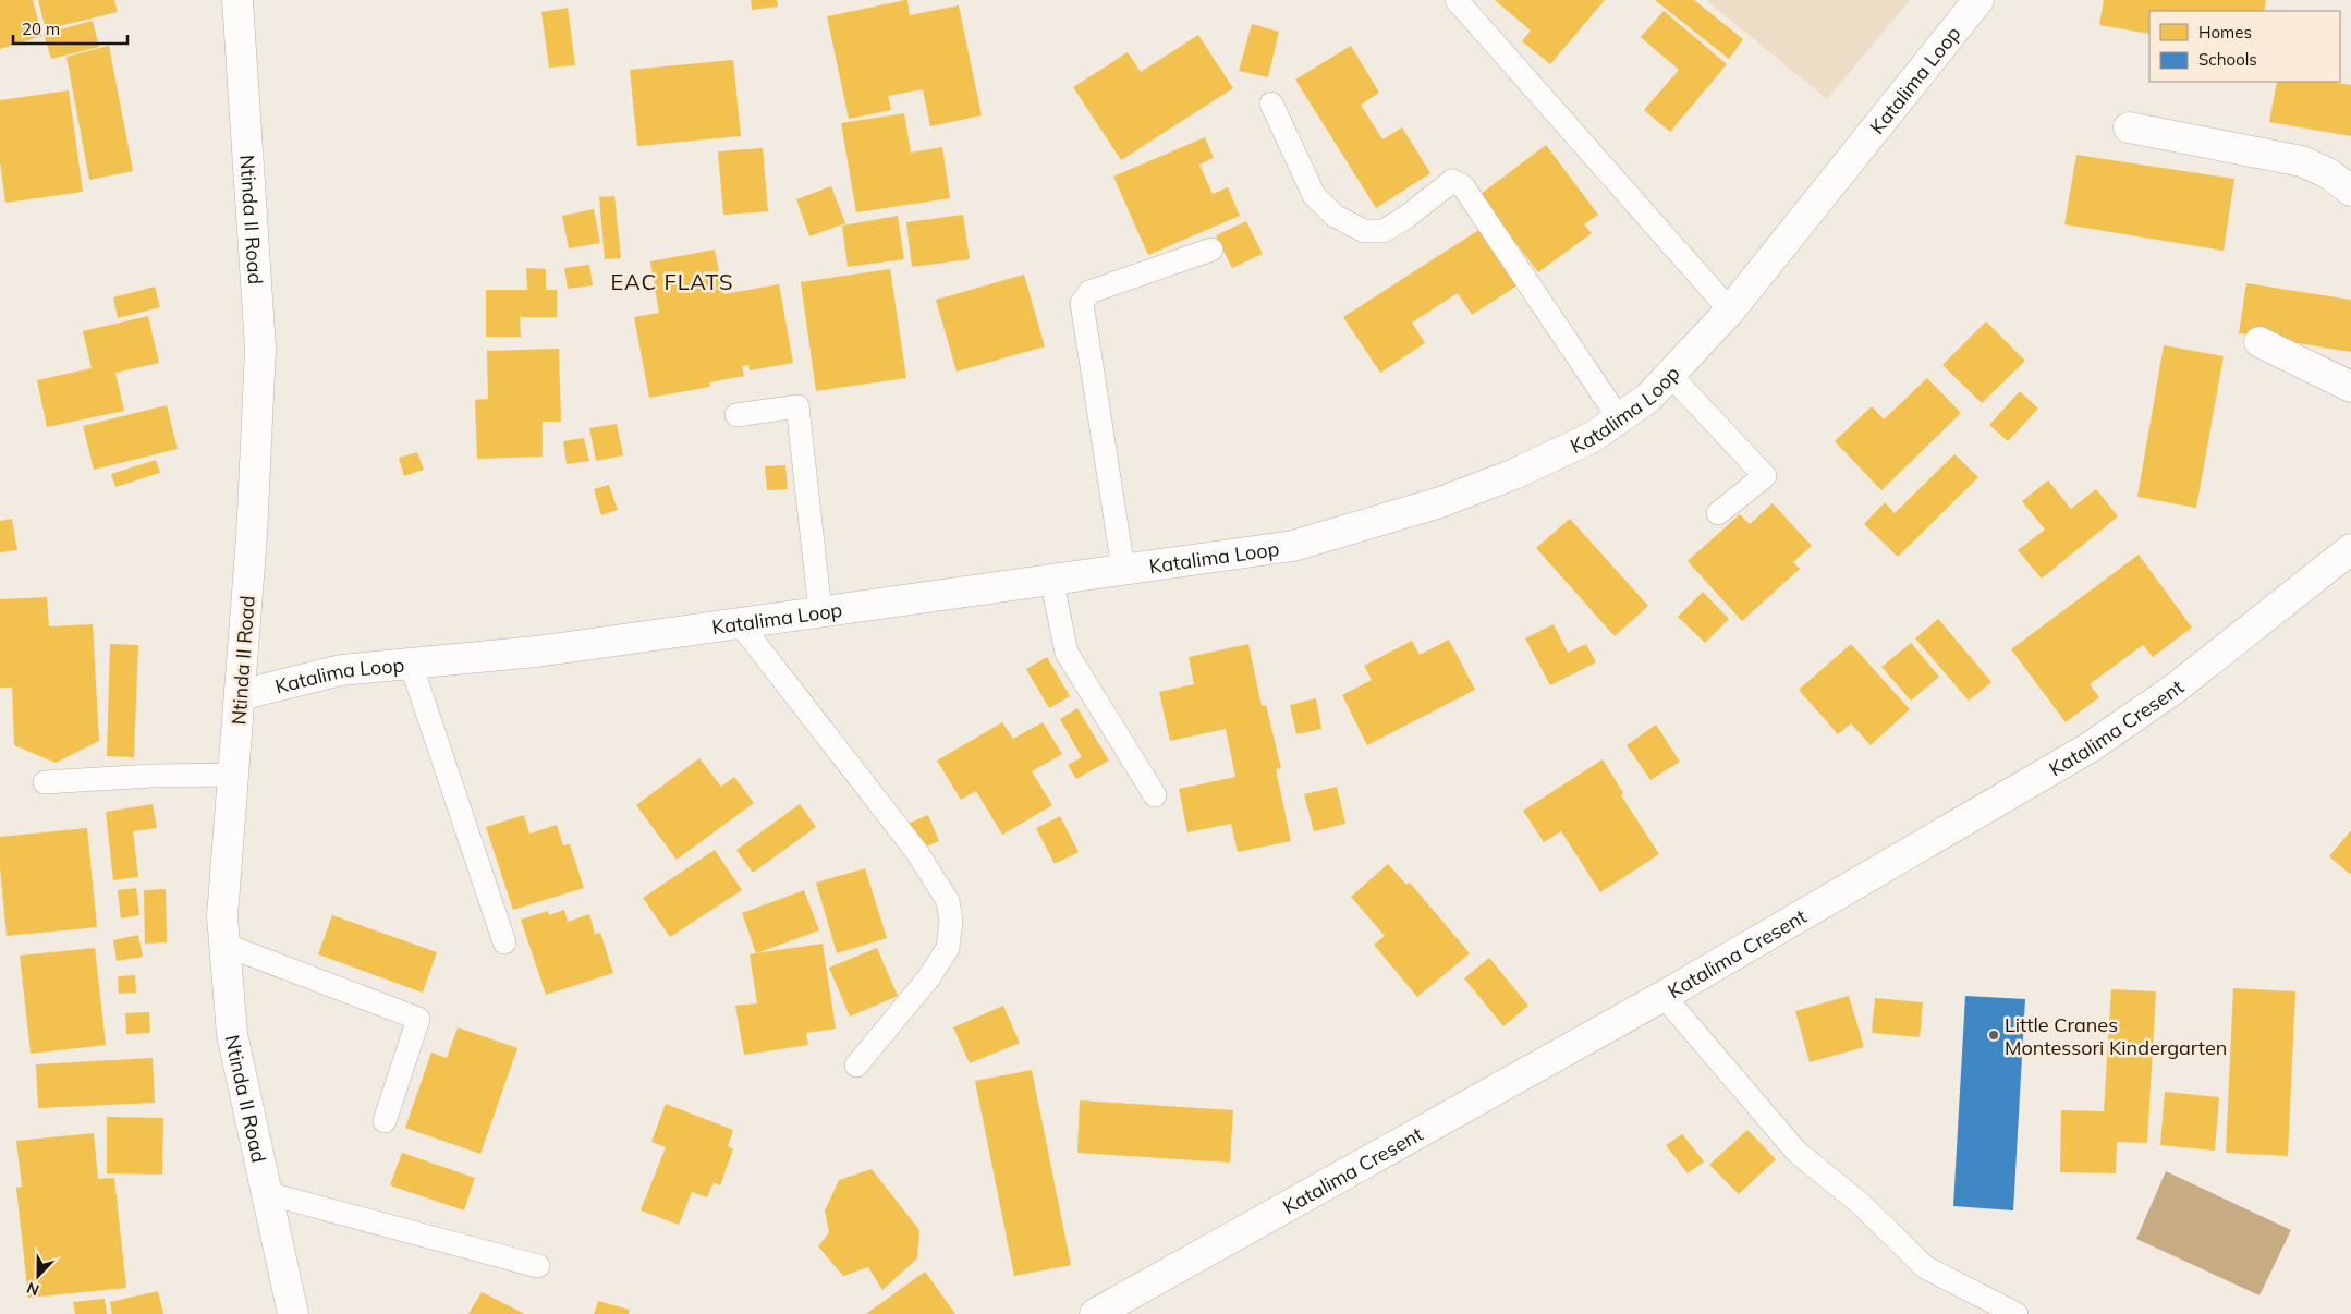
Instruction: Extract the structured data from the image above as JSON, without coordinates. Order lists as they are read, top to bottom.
{
  "streets": {
    "street": ["Katalima Loop", "Ntinda II Road", "Katalima Cresent"]
  },
  "crossings": [
    ["Katalima Loop", "Ntinda II Road"]
  ],
  "districts": ["EAC FLATS"],
  "places": ["Little Cranes Montessori Kindergarten"],
  "legend": ["Homes", "Schools"],
  "scale_bar": "20 m",
  "north": "bottom"
}
